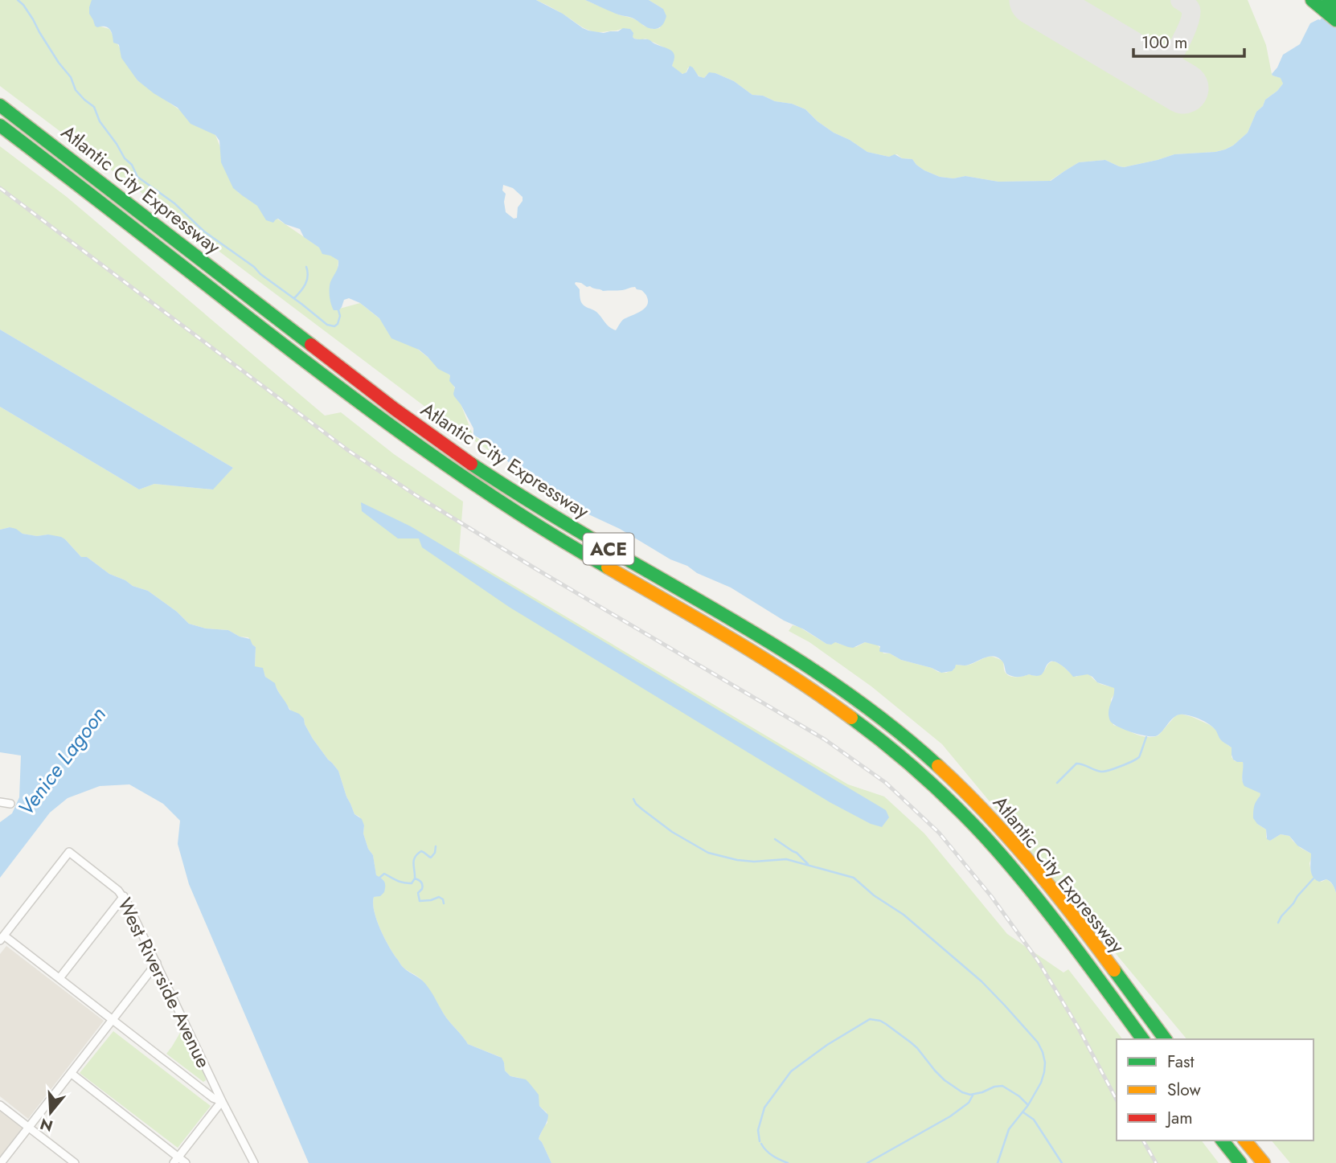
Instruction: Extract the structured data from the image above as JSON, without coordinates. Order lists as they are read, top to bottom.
{
  "streets": {
    "highway": ["Atlantic City Expressway", "ACE"],
    "street": ["West Riverside Avenue"]
  },
  "water": ["Venice Lagoon"],
  "legend": ["Fast", "Slow", "Jam"],
  "scale_bar": "100 m",
  "north": "bottom"
}
